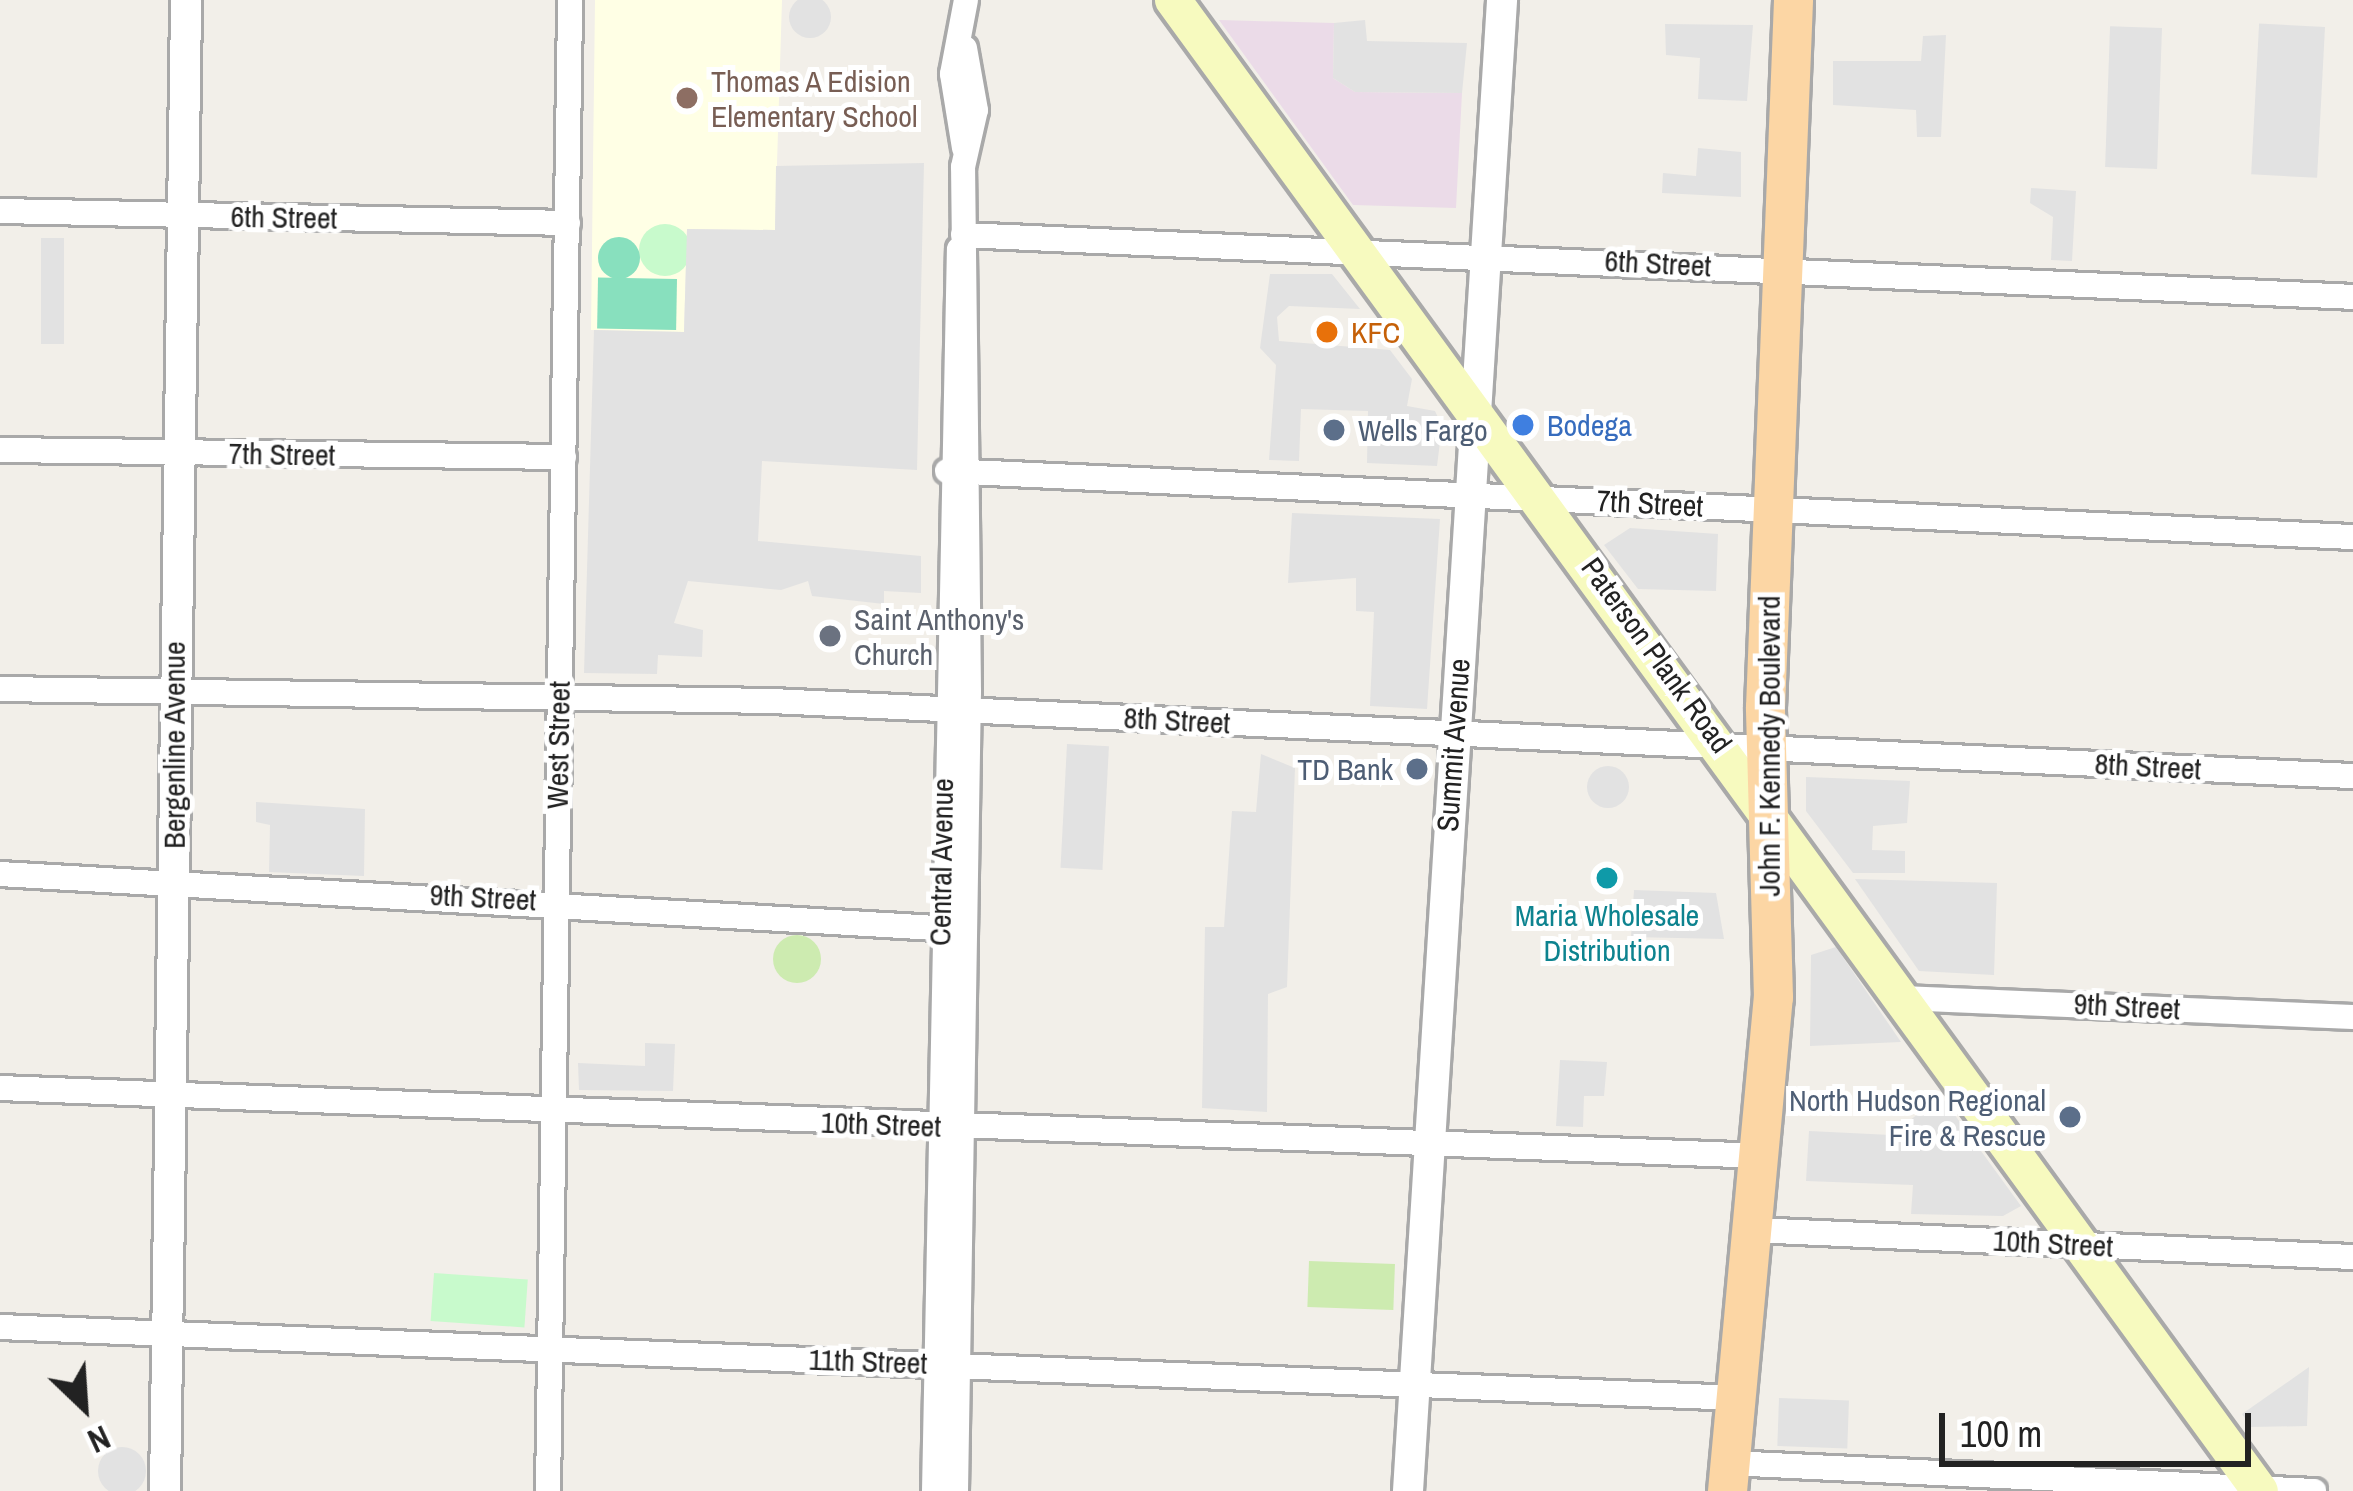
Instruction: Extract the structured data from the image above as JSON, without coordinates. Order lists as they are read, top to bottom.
{
  "streets": {
    "main road": ["Paterson Plank Road", "John F. Kennedy Boulevard"],
    "street": [
      "6th Street",
      "7th Street",
      "8th Street",
      "Bergenline Avenue",
      "West Street",
      "Summit Avenue",
      "Central Avenue",
      "9th Street",
      "10th Street",
      "11th Street"
    ]
  },
  "crossings": [
    ["6th Street", "Paterson Plank Road"],
    ["6th Street", "Bergenline Avenue"],
    ["6th Street", "West Street"],
    ["6th Street", "Summit Avenue"],
    ["6th Street", "John F. Kennedy Boulevard"],
    ["6th Street", "Central Avenue"],
    ["7th Street", "Paterson Plank Road"],
    ["7th Street", "Bergenline Avenue"],
    ["7th Street", "West Street"],
    ["7th Street", "Summit Avenue"],
    ["7th Street", "John F. Kennedy Boulevard"],
    ["7th Street", "Central Avenue"],
    ["Paterson Plank Road", "8th Street"],
    ["Paterson Plank Road", "Summit Avenue"],
    ["Paterson Plank Road", "John F. Kennedy Boulevard"],
    ["8th Street", "Bergenline Avenue"],
    ["8th Street", "West Street"],
    ["8th Street", "Summit Avenue"],
    ["8th Street", "John F. Kennedy Boulevard"],
    ["8th Street", "Central Avenue"],
    ["Bergenline Avenue", "9th Street"],
    ["Bergenline Avenue", "10th Street"],
    ["Bergenline Avenue", "11th Street"],
    ["West Street", "9th Street"],
    ["West Street", "10th Street"],
    ["West Street", "11th Street"],
    ["Summit Avenue", "10th Street"],
    ["Summit Avenue", "11th Street"],
    ["John F. Kennedy Boulevard", "10th Street"],
    ["John F. Kennedy Boulevard", "11th Street"],
    ["Central Avenue", "9th Street"],
    ["Central Avenue", "10th Street"],
    ["Central Avenue", "11th Street"]
  ],
  "places": [
    "Thomas A Edision Elementary School",
    "KFC",
    "Bodega",
    "Wells Fargo",
    "Saint Anthony's Church",
    "TD Bank",
    "Maria Wholesale Distribution",
    "North Hudson Regional Fire & Rescue"
  ],
  "scale_bar": "100 m",
  "north": "bottom right"
}
